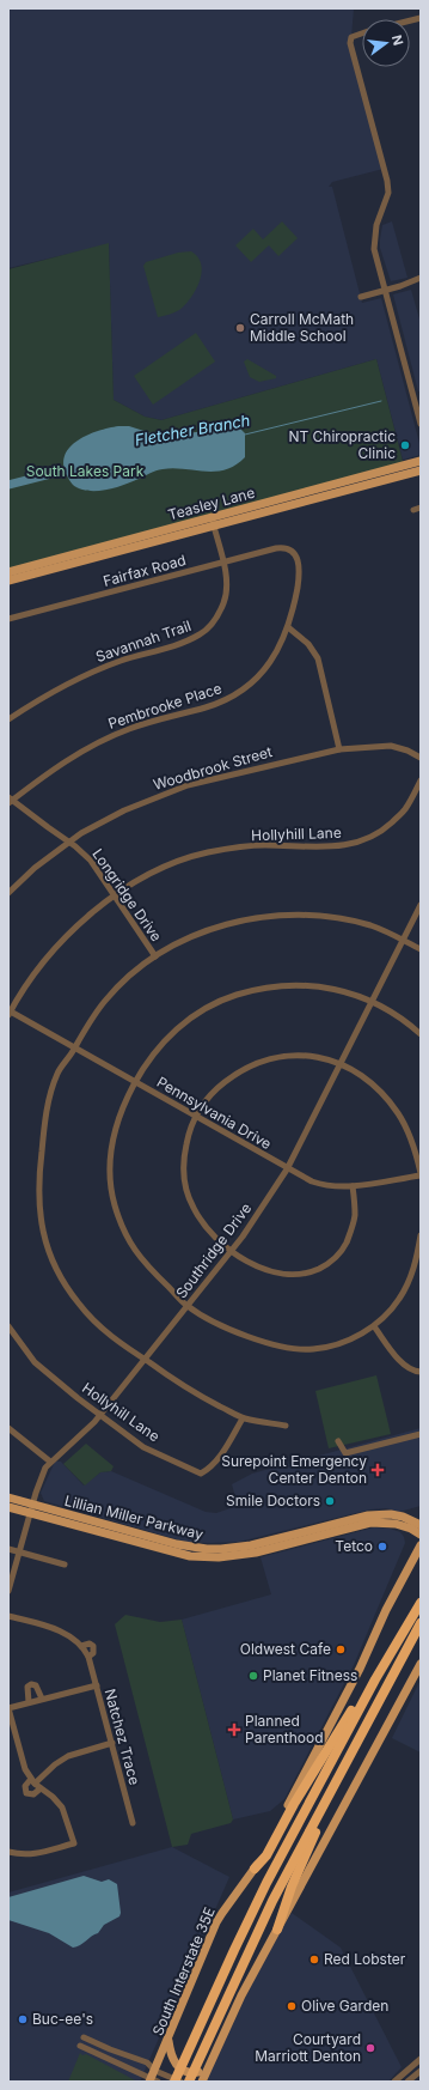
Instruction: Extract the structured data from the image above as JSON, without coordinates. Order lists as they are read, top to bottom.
{
  "streets": {
    "main road": ["Teasley Lane", "Lillian Miller Parkway", "South Interstate 35E"],
    "street": [
      "Fairfax Road",
      "Savannah Trail",
      "Pembrooke Place",
      "Woodbrook Street",
      "Hollyhill Lane",
      "Longridge Drive",
      "Pennsylvania Drive",
      "Southridge Drive",
      "Natchez Trace"
    ]
  },
  "crossings": [
    ["Teasley Lane", "Savannah Trail"],
    ["Fairfax Road", "Savannah Trail"],
    ["Fairfax Road", "Pembrooke Place"],
    ["Pembrooke Place", "Longridge Drive"],
    ["Woodbrook Street", "Longridge Drive"],
    ["Hollyhill Lane", "Longridge Drive"],
    ["Hollyhill Lane", "Pennsylvania Drive"],
    ["Hollyhill Lane", "Southridge Drive"],
    ["Pennsylvania Drive", "Southridge Drive"],
    ["Southridge Drive", "Lillian Miller Parkway"]
  ],
  "water": ["Fletcher Branch"],
  "parks": ["South Lakes Park"],
  "places": {
    "other": [
      "Carroll McMath Middle School",
      "NT Chiropractic Clinic",
      "Smile Doctors",
      "Tetco",
      "Oldwest Cafe",
      "Planet Fitness",
      "Red Lobster",
      "Olive Garden",
      "Buc-ee's",
      "Courtyard Marriott Denton"
    ],
    "health": ["Surepoint Emergency Center Denton", "Planned Parenthood"]
  },
  "north": "right"
}
